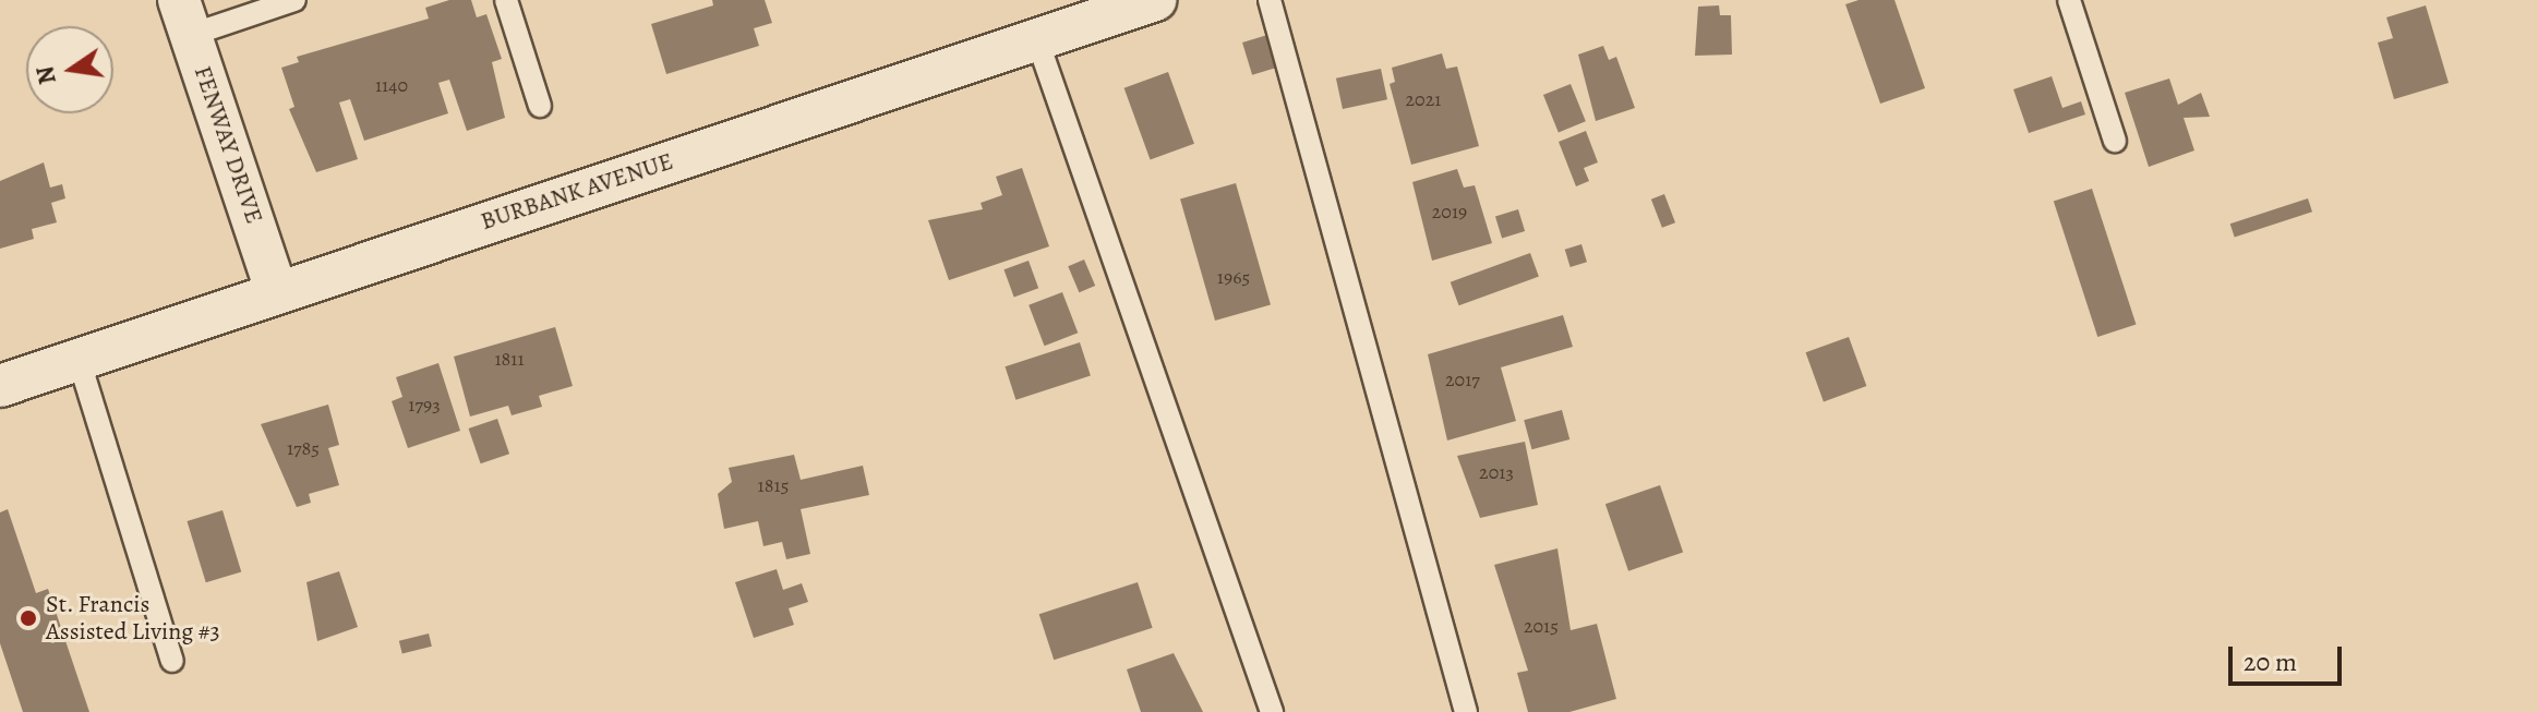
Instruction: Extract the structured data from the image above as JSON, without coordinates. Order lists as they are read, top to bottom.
{
  "streets": {
    "street": ["FENWAY DRIVE", "BURBANK AVENUE"]
  },
  "crossings": [
    ["FENWAY DRIVE", "BURBANK AVENUE"]
  ],
  "places": ["St. Francis Assisted Living #3"],
  "house_numbers": [
    "1140",
    "2021",
    "2019",
    "1965",
    "1811",
    "2017",
    "1793",
    "1785",
    "2013",
    "1815",
    "2015"
  ],
  "scale_bar": "20 m",
  "north": "left"
}
